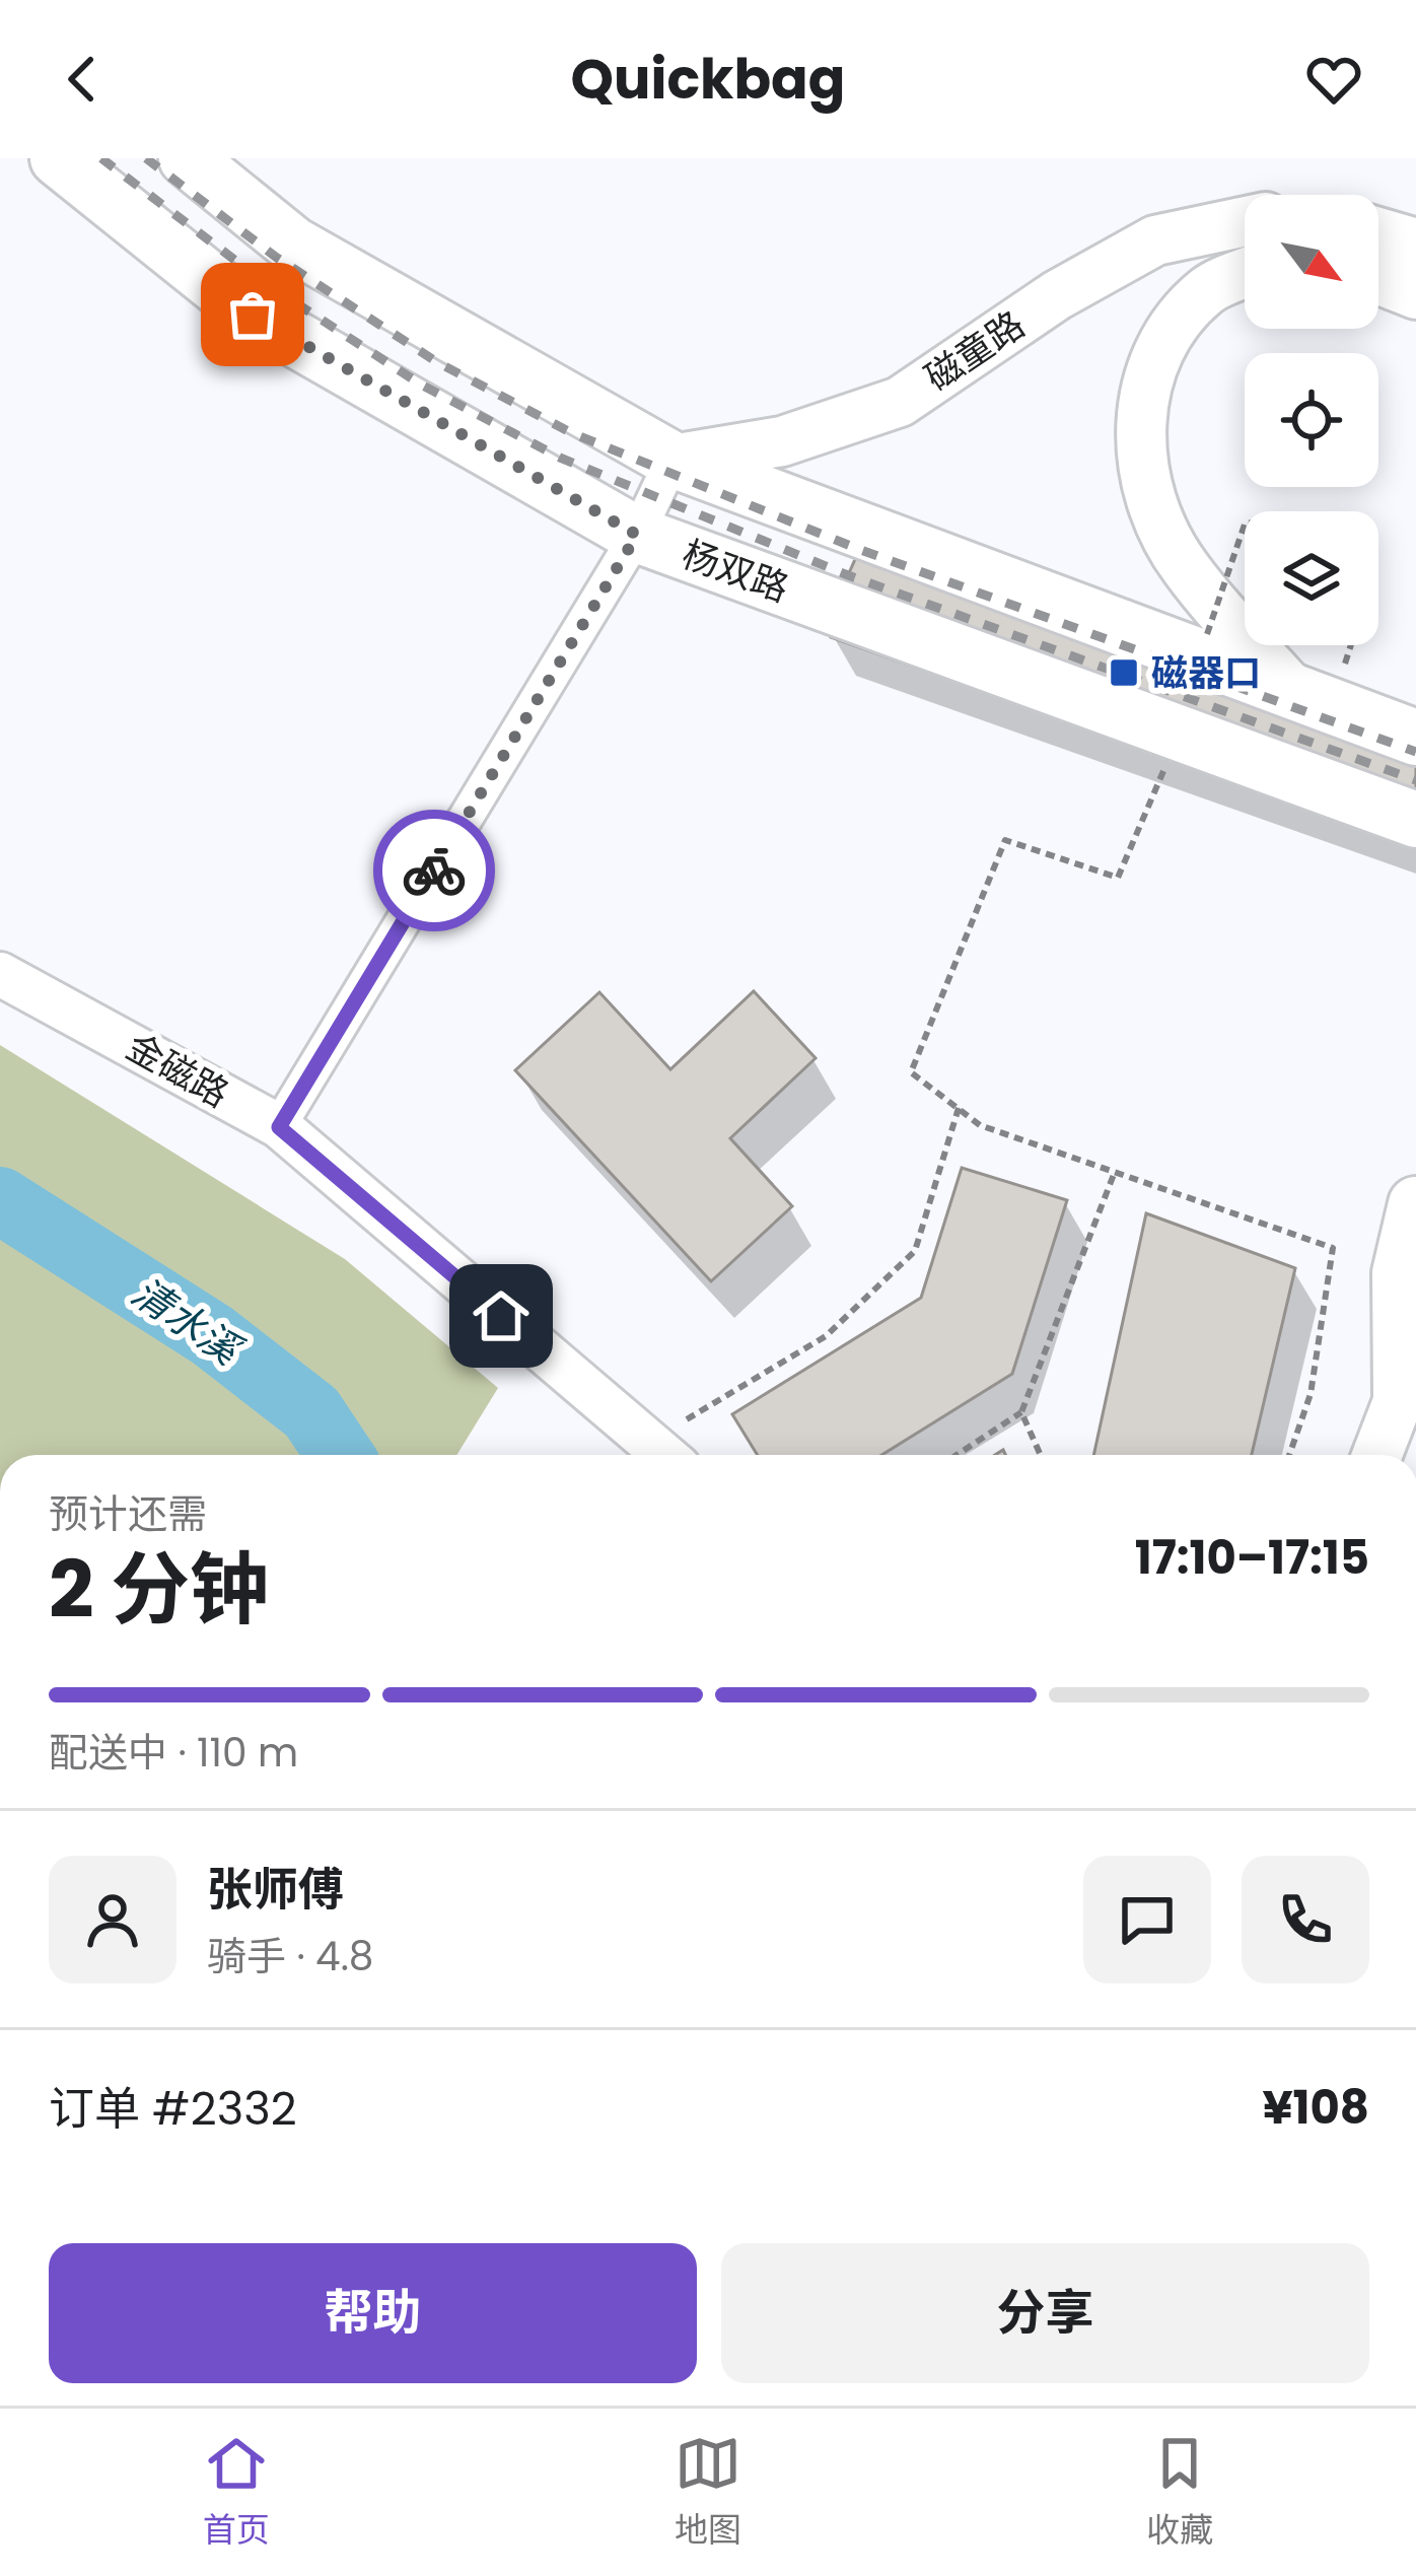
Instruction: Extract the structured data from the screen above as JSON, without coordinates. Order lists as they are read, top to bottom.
{
  "streets": {
    "main road": ["磁童路", "杨双路"],
    "street": ["金磁路"]
  },
  "water": ["清水溪"],
  "places": {
    "transit": ["磁器口"]
  },
  "north": "bottom right",
  "page": {
    "header": "Quickbag",
    "heading": ["2 分钟", "预计还需", "17:10–17:15"],
    "panel": [
      "张师傅",
      "骑手 · 4.8",
      "订单 #2332",
      "¥108"
    ],
    "bar": "配送中 · 110 m",
    "buttons": ["帮助", "分享"],
    "tabs": ["首页", "地图", "收藏"]
  }
}
